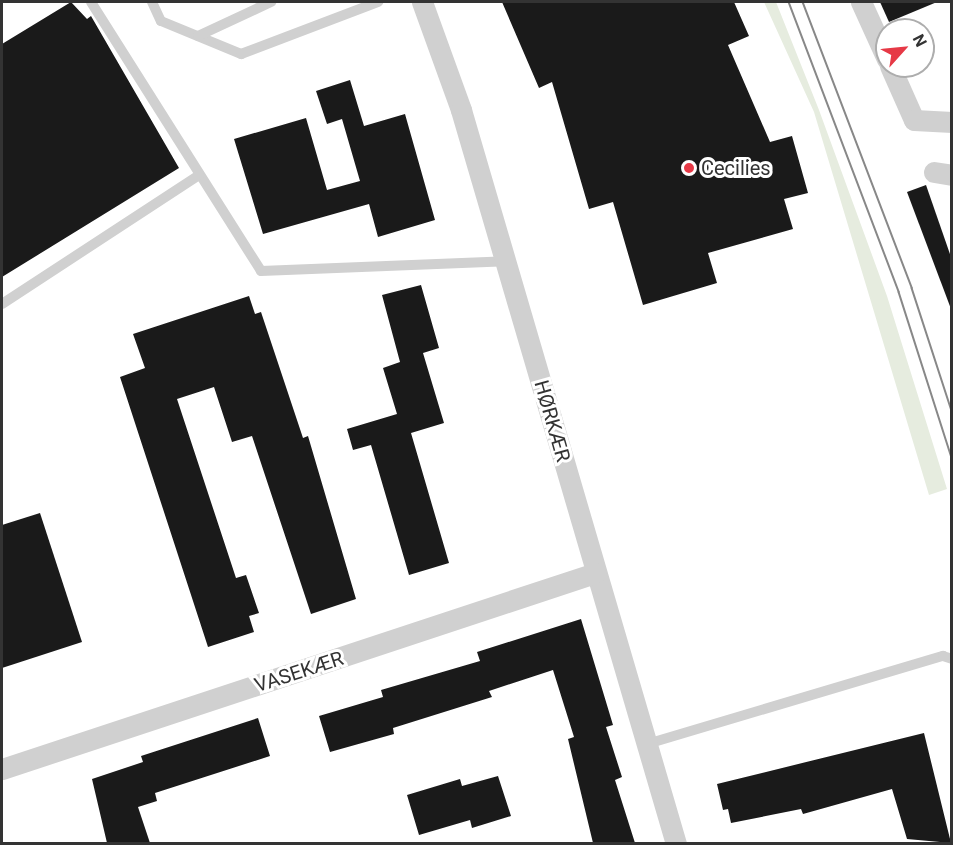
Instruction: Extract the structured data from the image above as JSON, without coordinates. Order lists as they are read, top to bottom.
{
  "streets": {
    "street": ["HØRKÆR", "VASEKÆR"]
  },
  "crossings": [
    ["HØRKÆR", "VASEKÆR"]
  ],
  "places": ["Cecilies"],
  "north": "top right"
}
